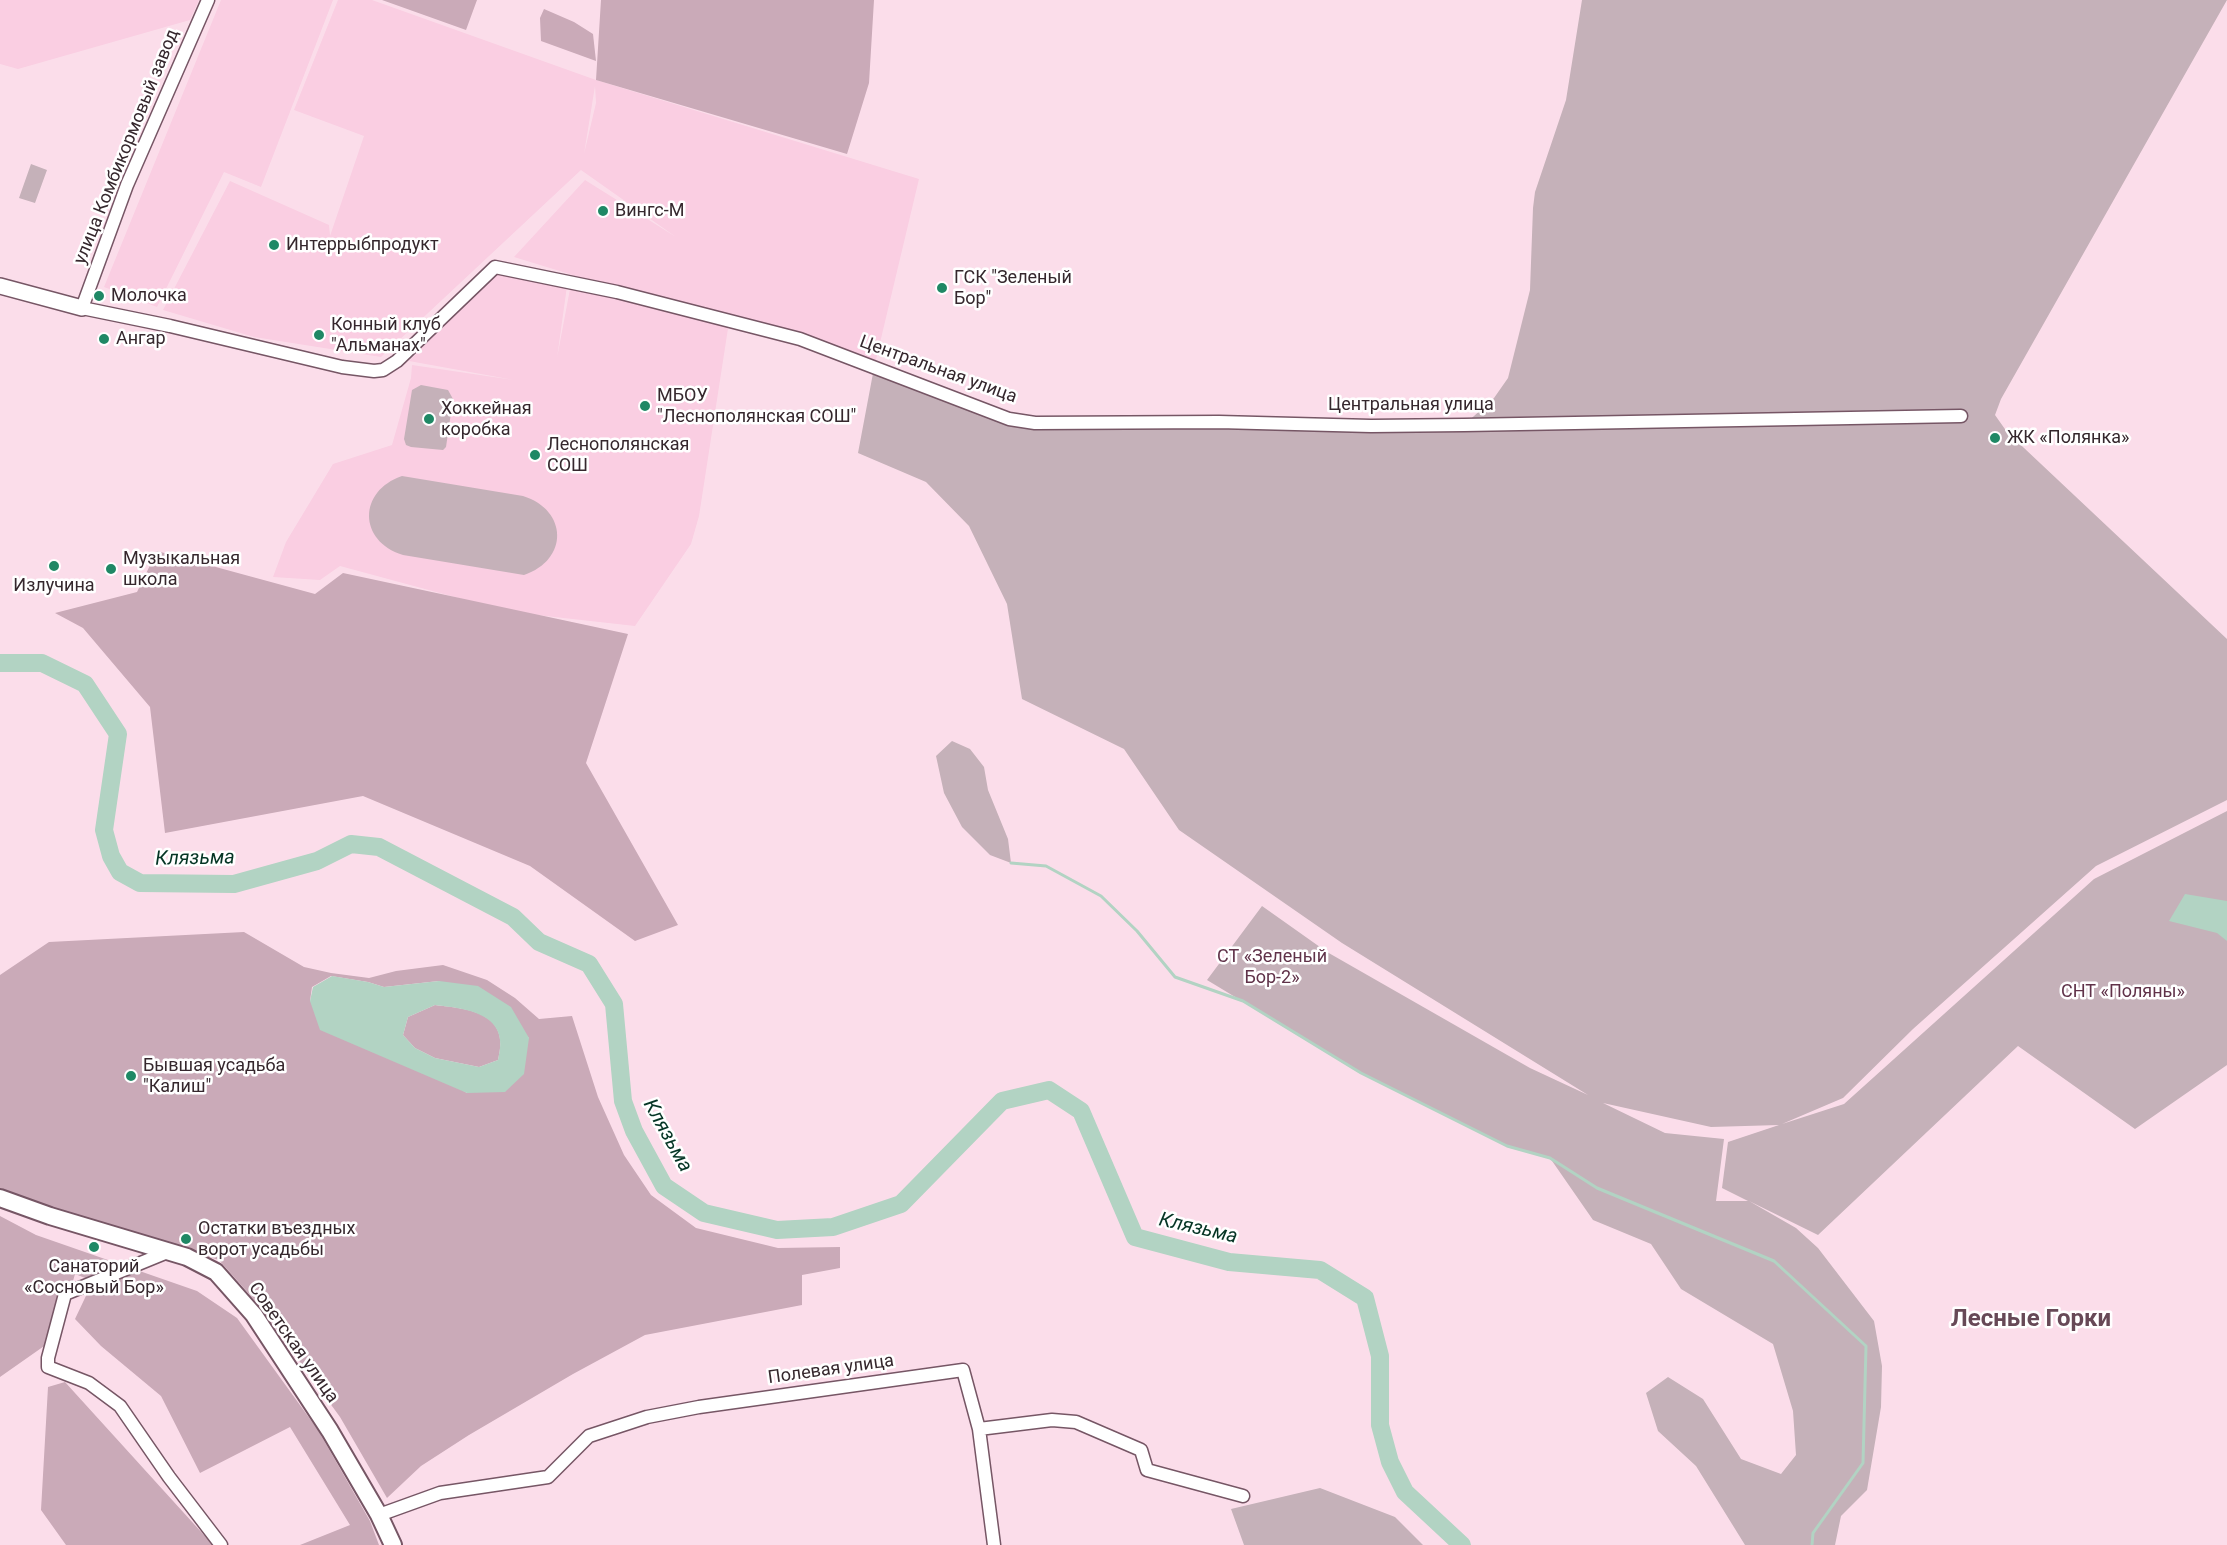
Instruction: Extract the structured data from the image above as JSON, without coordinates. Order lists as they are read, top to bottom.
{
  "streets": {
    "main road": ["Советская улица"],
    "street": ["улица Комбикормовый завод", "Центральная улица", "Полевая улица"]
  },
  "crossings": [
    ["улица Комбикормовый завод", "Центральная улица"],
    ["Советская улица", "Полевая улица"]
  ],
  "districts": ["Лесные Горки"],
  "water": ["Клязьма"],
  "parks": ["СТ «Зеленый Бор-2»", "СНТ «Поляны»"],
  "places": [
    "Вингс-М",
    "Интеррыбпродукт",
    "ГСК \"Зеленый Бор\"",
    "Молочка",
    "Конный клуб \"Альманах\"",
    "Ангар",
    "МБОУ \"Леснополянская СОШ\"",
    "Хоккейная коробка",
    "ЖК «Полянка»",
    "Леснополянская СОШ",
    "Излучина",
    "Музыкальная школа",
    "Бывшая усадьба \"Калиш\"",
    "Остатки въездных ворот усадьбы",
    "Санаторий «Сосновый Бор»"
  ]
}
